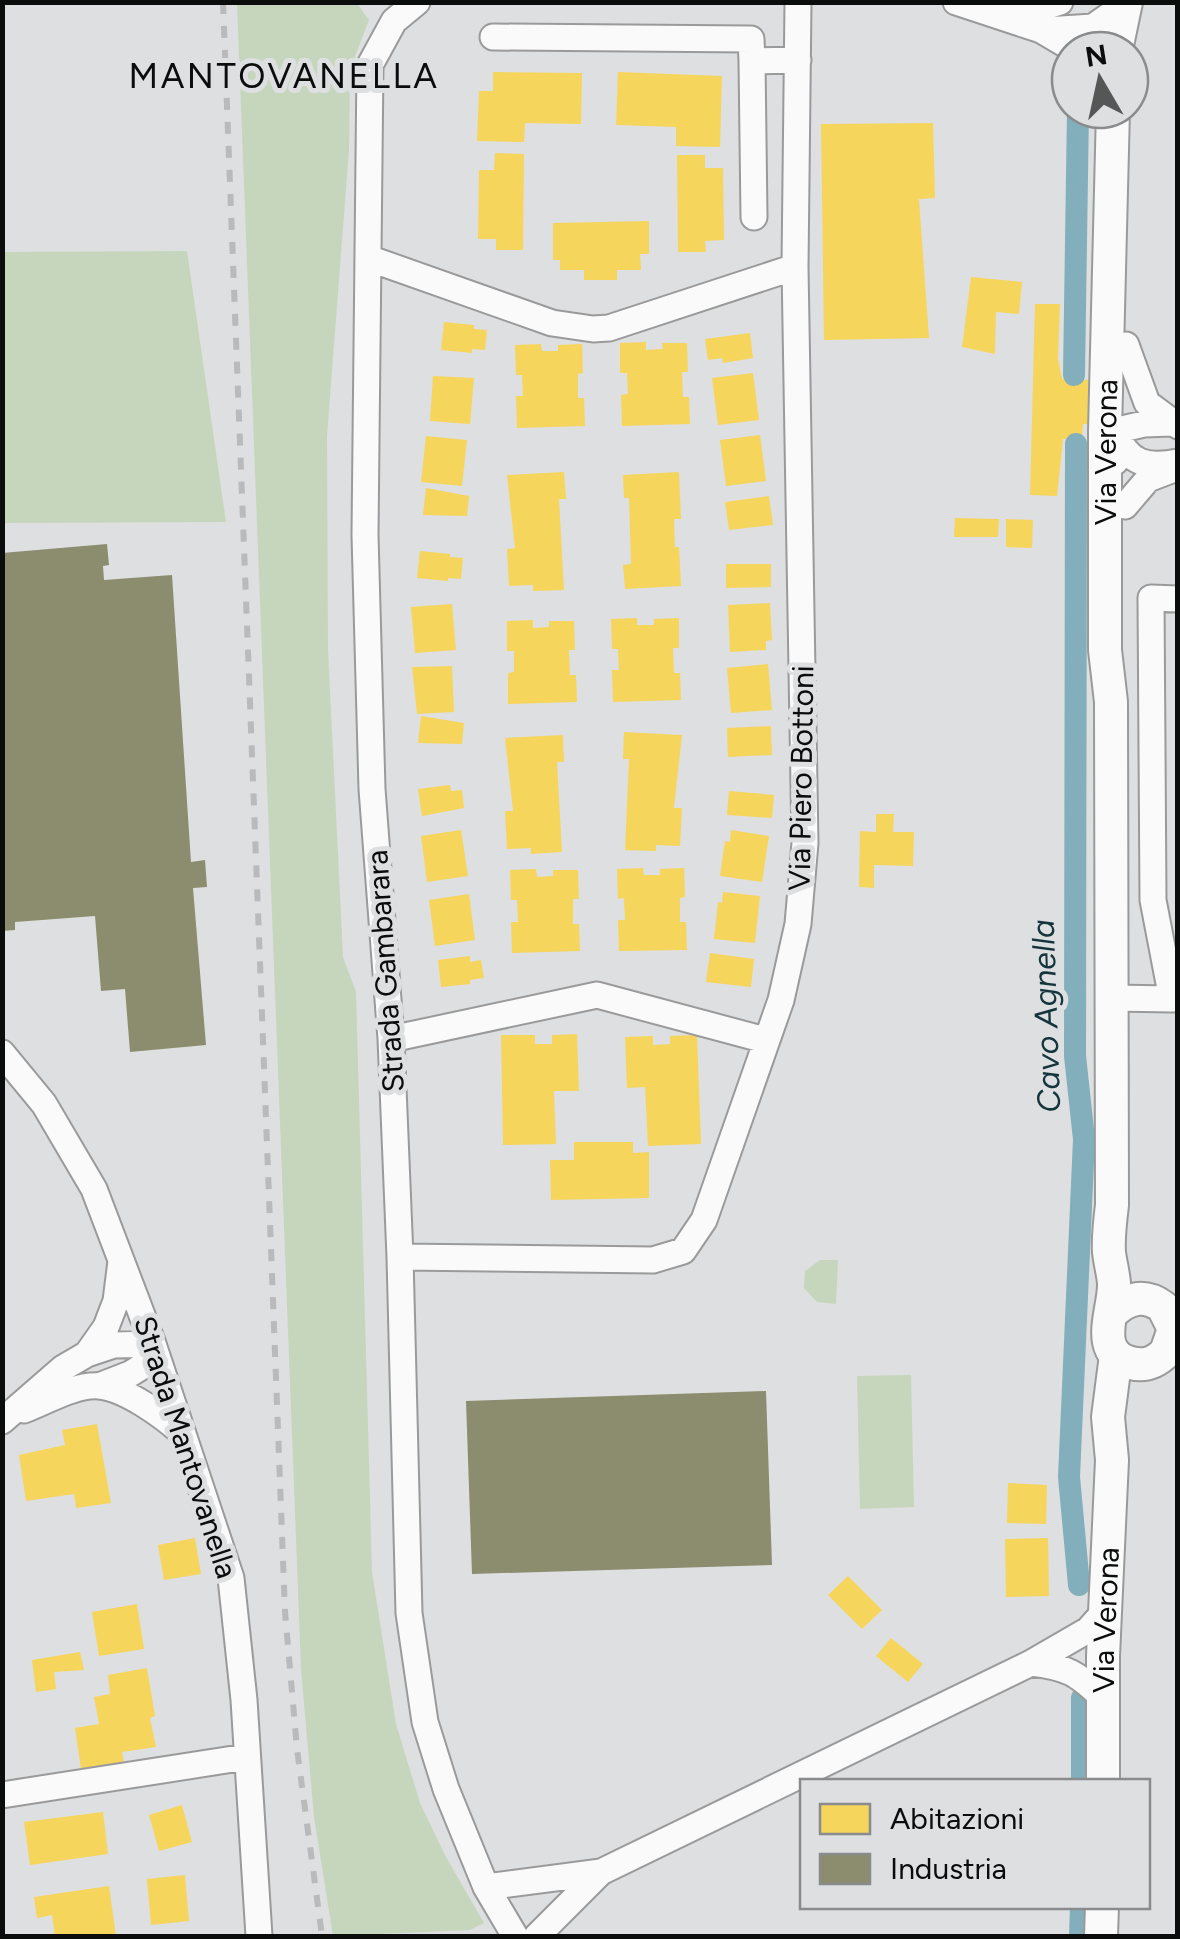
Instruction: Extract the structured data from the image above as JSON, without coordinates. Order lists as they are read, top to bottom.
{
  "streets": {
    "main road": ["Via Verona"],
    "street": ["Via Piero Bottoni", "Strada Gambarara", "Strada Mantovanella"]
  },
  "crossings": [
    ["Via Piero Bottoni", "Strada Gambarara"]
  ],
  "districts": ["MANTOVANELLA"],
  "water": ["Cavo Agnella"],
  "legend": ["Abitazioni", "Industria"],
  "north": "top"
}
